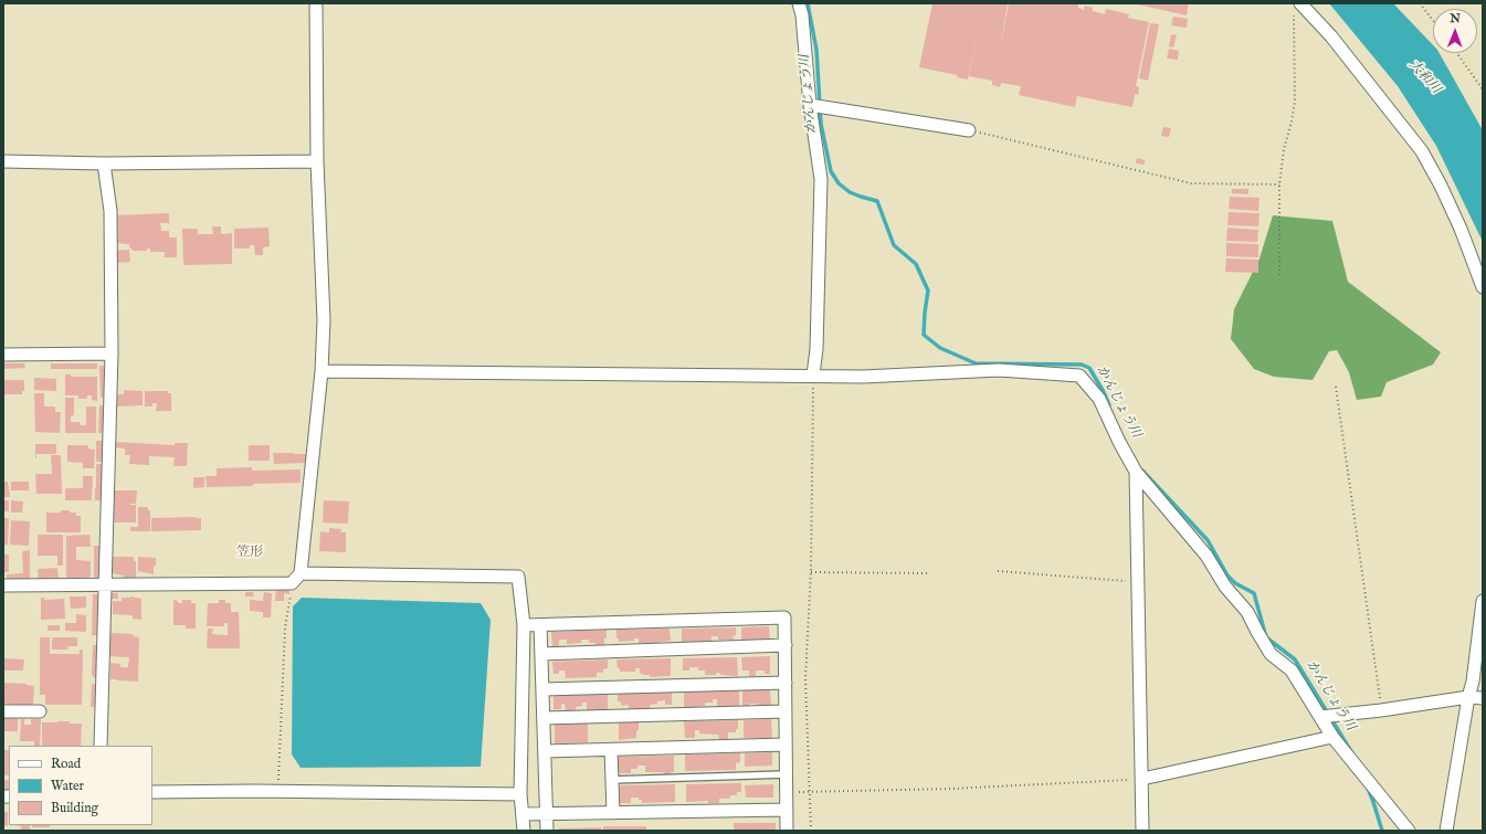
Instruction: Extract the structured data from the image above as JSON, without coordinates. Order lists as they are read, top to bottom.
{
  "districts": ["笠形"],
  "water": ["大和川", "かんじょう川"],
  "legend": ["Road", "Water", "Building"],
  "north": "top"
}
